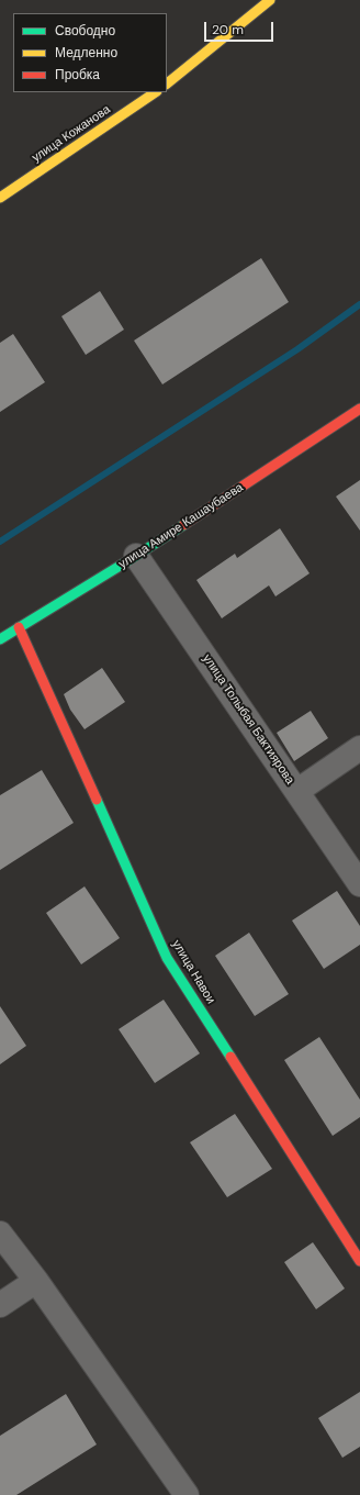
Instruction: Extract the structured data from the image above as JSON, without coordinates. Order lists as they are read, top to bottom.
{
  "streets": {
    "street": [
      "улица Кожанова",
      "улица Амире Кашаубаева",
      "улица Толыбая Бактиярова",
      "улица Навои"
    ]
  },
  "crossings": [
    ["улица Амире Кашаубаева", "улица Толыбая Бактиярова"],
    ["улица Амире Кашаубаева", "улица Навои"]
  ],
  "legend": ["Свободно", "Медленно", "Пробка"],
  "scale_bar": "20 m"
}
